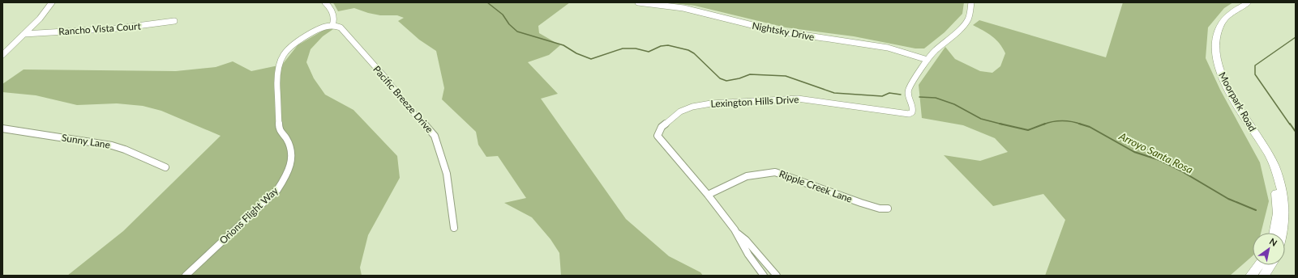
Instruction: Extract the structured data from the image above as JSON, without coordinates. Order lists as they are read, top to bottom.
{
  "streets": {
    "main road": ["Moorpark Road"],
    "street": [
      "Rancho Vista Court",
      "Nightsky Drive",
      "Pacific Breeze Drive",
      "Lexington Hills Drive",
      "Sunny Lane",
      "Ripple Creek Lane",
      "Orions Flight Way"
    ]
  },
  "crossings": [
    ["Nightsky Drive", "Lexington Hills Drive"],
    ["Pacific Breeze Drive", "Orions Flight Way"],
    ["Lexington Hills Drive", "Ripple Creek Lane"]
  ],
  "water": ["Arroyo Santa Rosa"],
  "north": "top right"
}
